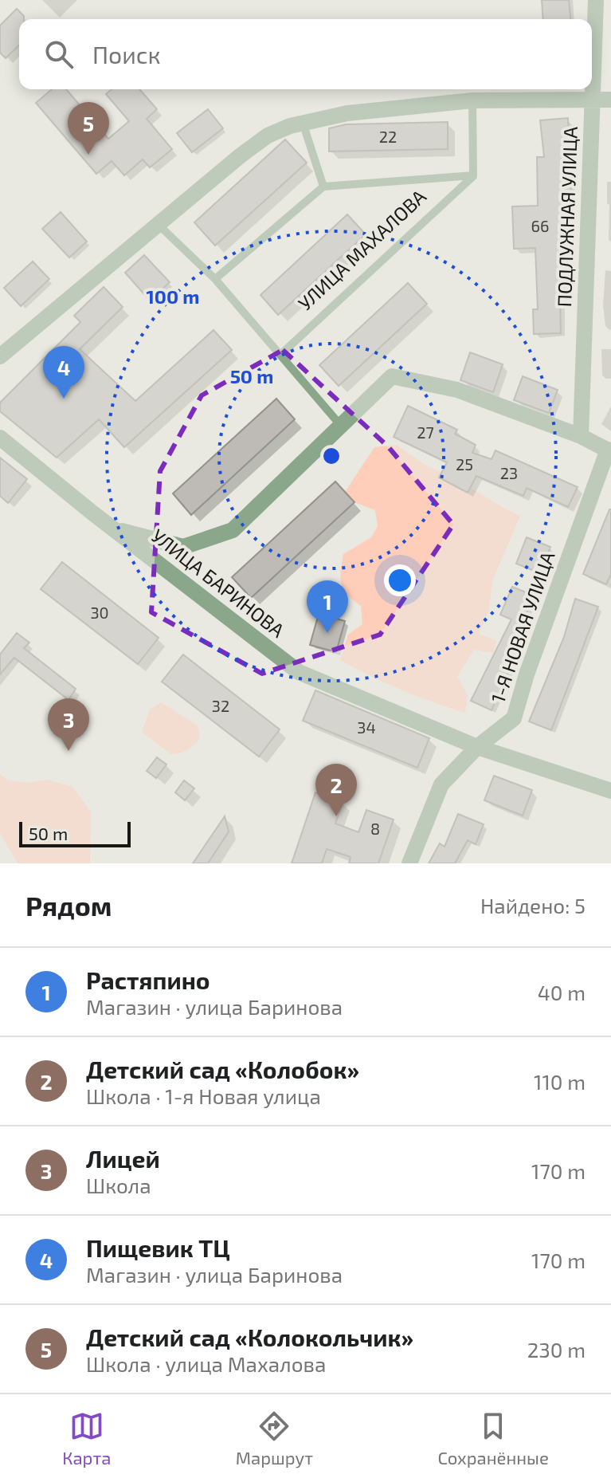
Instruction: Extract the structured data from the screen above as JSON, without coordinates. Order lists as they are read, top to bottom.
{
  "streets": {
    "street": ["ПОДЛУЖНАЯ УЛИЦА", "УЛИЦА БАРИНОВА", "1-Я НОВАЯ УЛИЦА"],
    "lane": ["УЛИЦА МАХАЛОВА"]
  },
  "crossings": [
    ["УЛИЦА БАРИНОВА", "1-Я НОВАЯ УЛИЦА"]
  ],
  "house_numbers": [
    "22",
    "66",
    "27",
    "25",
    "23",
    "30",
    "32",
    "34",
    "8"
  ],
  "scale_bar": "50 m",
  "page": {
    "search": "Поиск",
    "pins": [
      "5",
      "4",
      "1",
      "3",
      "2"
    ],
    "scale": "50 m",
    "heading": ["Рядом", "Найдено: 5"],
    "list": [
      {
        "mark": "1",
        "name": "Растяпино",
        "note": "Магазин · улица Баринова",
        "value": "40 m"
      },
      {
        "mark": "2",
        "name": "Детский сад «Колобок»",
        "note": "Школа · 1-я Новая улица",
        "value": "110 m"
      },
      {
        "mark": "3",
        "name": "Лицей",
        "note": "Школа",
        "value": "170 m"
      },
      {
        "mark": "4",
        "name": "Пищевик ТЦ",
        "note": "Магазин · улица Баринова",
        "value": "170 m"
      },
      {
        "mark": "5",
        "name": "Детский сад «Колокольчик»",
        "note": "Школа · улица Махалова",
        "value": "230 m"
      }
    ],
    "nav": ["Карта", "Маршрут", "Сохранённые"]
  },
  "rings": ["100 m", "50 m"]
}
